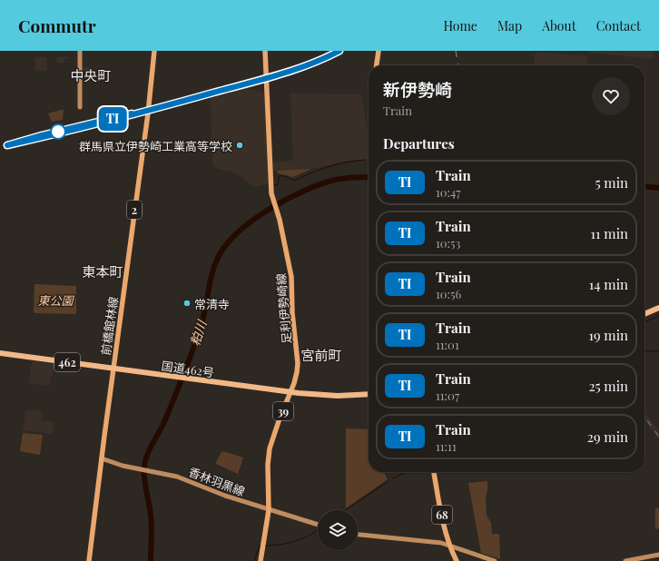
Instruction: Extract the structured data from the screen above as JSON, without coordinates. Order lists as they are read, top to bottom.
{
  "streets": {
    "highway": ["462", "国道462号"],
    "main road": [
      "2",
      "足利伊勢崎線",
      "前橋館林線",
      "39",
      "香林羽黒線",
      "68"
    ]
  },
  "crossings": [
    ["足利伊勢崎線", "国道462号"],
    ["足利伊勢崎線", "香林羽黒線"],
    ["前橋館林線", "国道462号"],
    ["前橋館林線", "香林羽黒線"]
  ],
  "districts": ["中央町", "東本町", "宮前町"],
  "water": ["粕川"],
  "parks": ["東公園"],
  "places": ["群馬県立伊勢崎工業高等学校", "常清寺"],
  "page": {
    "header": "Commutr",
    "nav": [
      "Home",
      "Map",
      "About",
      "Contact"
    ],
    "on_map": "TI",
    "heading": [
      ["新伊勢崎", "Train"],
      "Departures"
    ],
    "list": [
      {
        "mark": "TI",
        "name": "Train",
        "note": "10:47",
        "value": "5 min"
      },
      {
        "mark": "TI",
        "name": "Train",
        "note": "10:53",
        "value": "11 min"
      },
      {
        "mark": "TI",
        "name": "Train",
        "note": "10:56",
        "value": "14 min"
      },
      {
        "mark": "TI",
        "name": "Train",
        "note": "11:01",
        "value": "19 min"
      },
      {
        "mark": "TI",
        "name": "Train",
        "note": "11:07",
        "value": "25 min"
      },
      {
        "mark": "TI",
        "name": "Train",
        "note": "11:11",
        "value": "29 min"
      }
    ]
  }
}
